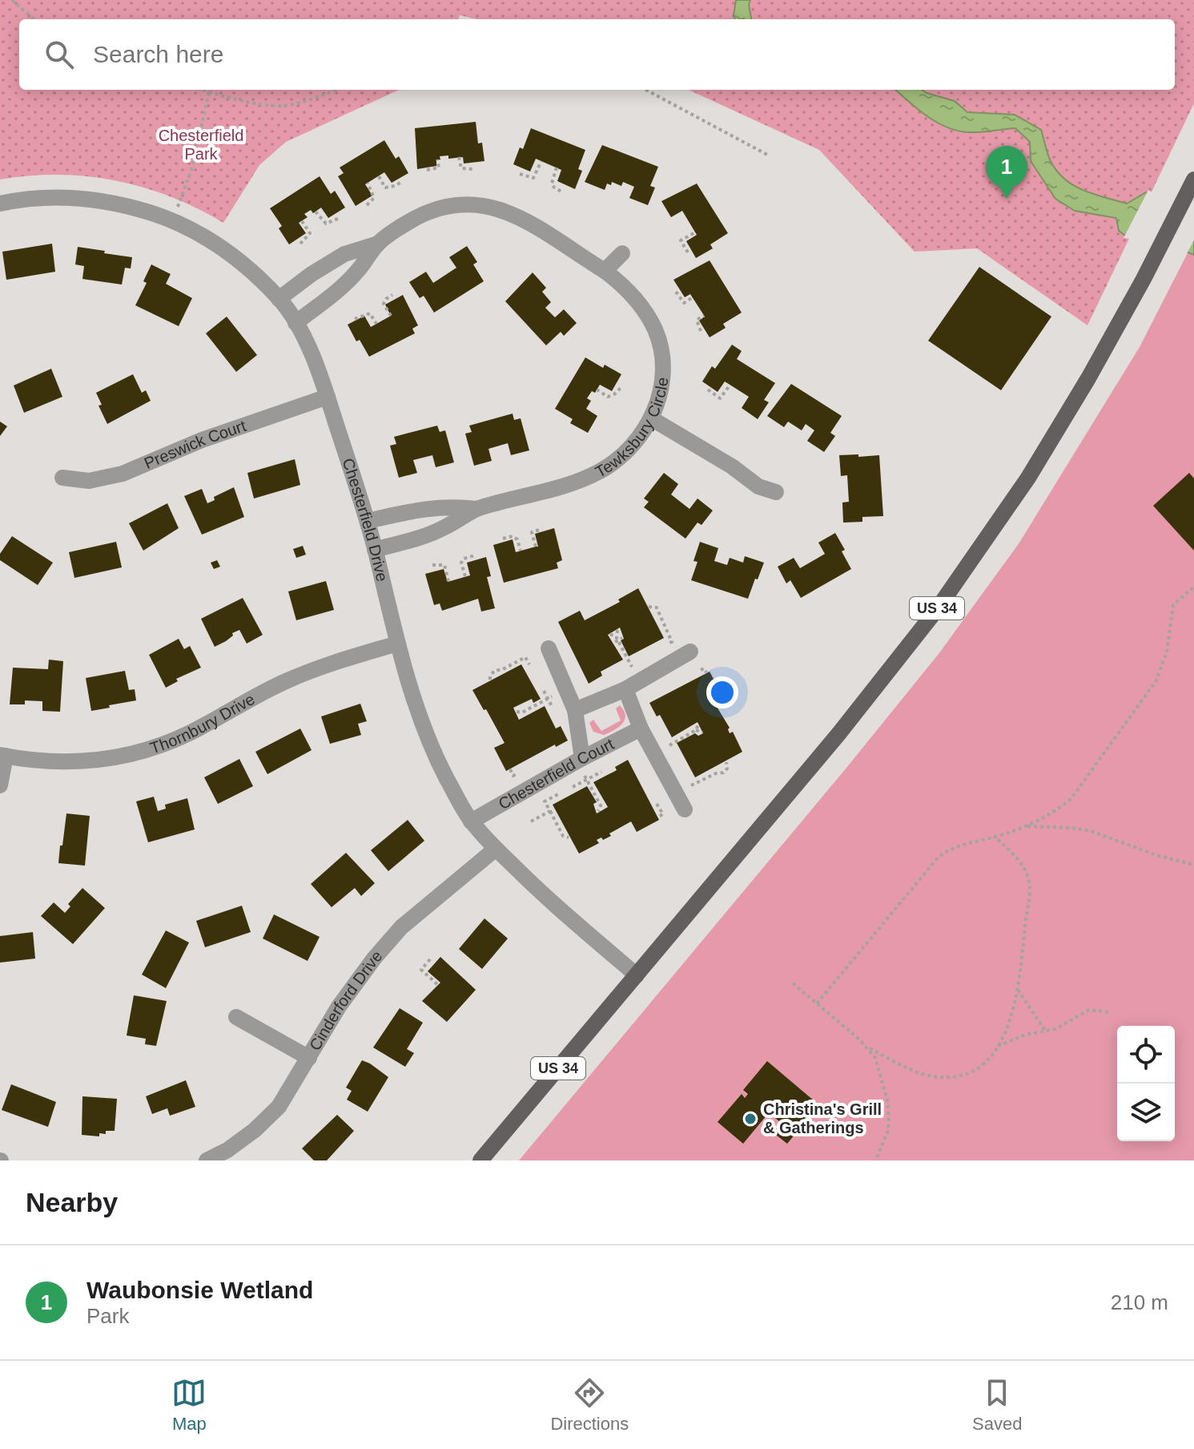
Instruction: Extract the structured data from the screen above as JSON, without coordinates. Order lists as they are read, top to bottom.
{
  "streets": {
    "main road": ["US 34"],
    "street": [
      "Tewksbury Circle",
      "Preswick Court",
      "Chesterfield Drive",
      "Thornbury Drive",
      "Chesterfield Court",
      "Cinderford Drive"
    ]
  },
  "crossings": [
    ["Tewksbury Circle", "Chesterfield Drive"],
    ["Preswick Court", "Chesterfield Drive"],
    ["Chesterfield Drive", "US 34"],
    ["Chesterfield Drive", "Thornbury Drive"],
    ["Chesterfield Drive", "Chesterfield Court"],
    ["Chesterfield Drive", "Cinderford Drive"]
  ],
  "parks": ["Chesterfield Park"],
  "places": ["Christina's Grill & Gatherings"],
  "page": {
    "search": "Search here",
    "pins": "1",
    "heading": "Nearby",
    "list": [
      {
        "mark": "1",
        "name": "Waubonsie Wetland",
        "note": "Park",
        "value": "210 m"
      }
    ],
    "nav": ["Map", "Directions", "Saved"]
  }
}
